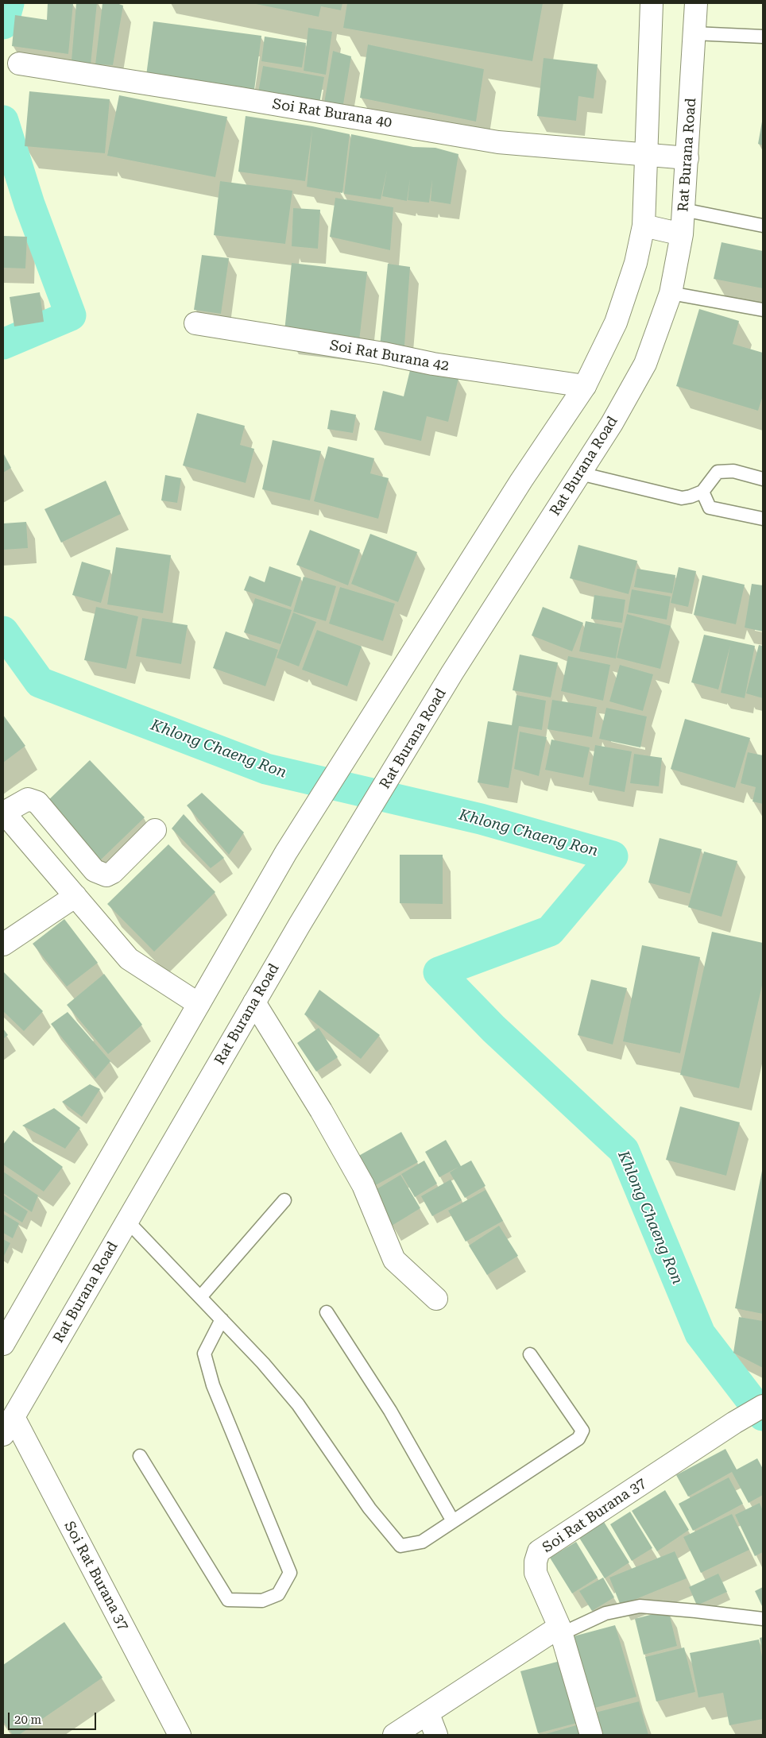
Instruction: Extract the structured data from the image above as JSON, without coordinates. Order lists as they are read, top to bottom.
{
  "streets": {
    "main road": [
      "Soi Rat Burana 40",
      "Rat Burana Road",
      "Soi Rat Burana 42",
      "Soi Rat Burana 37"
    ]
  },
  "crossings": [
    ["Soi Rat Burana 40", "Rat Burana Road"],
    ["Rat Burana Road", "Soi Rat Burana 37"]
  ],
  "water": ["Khlong Chaeng Ron"],
  "scale_bar": "20 m"
}
